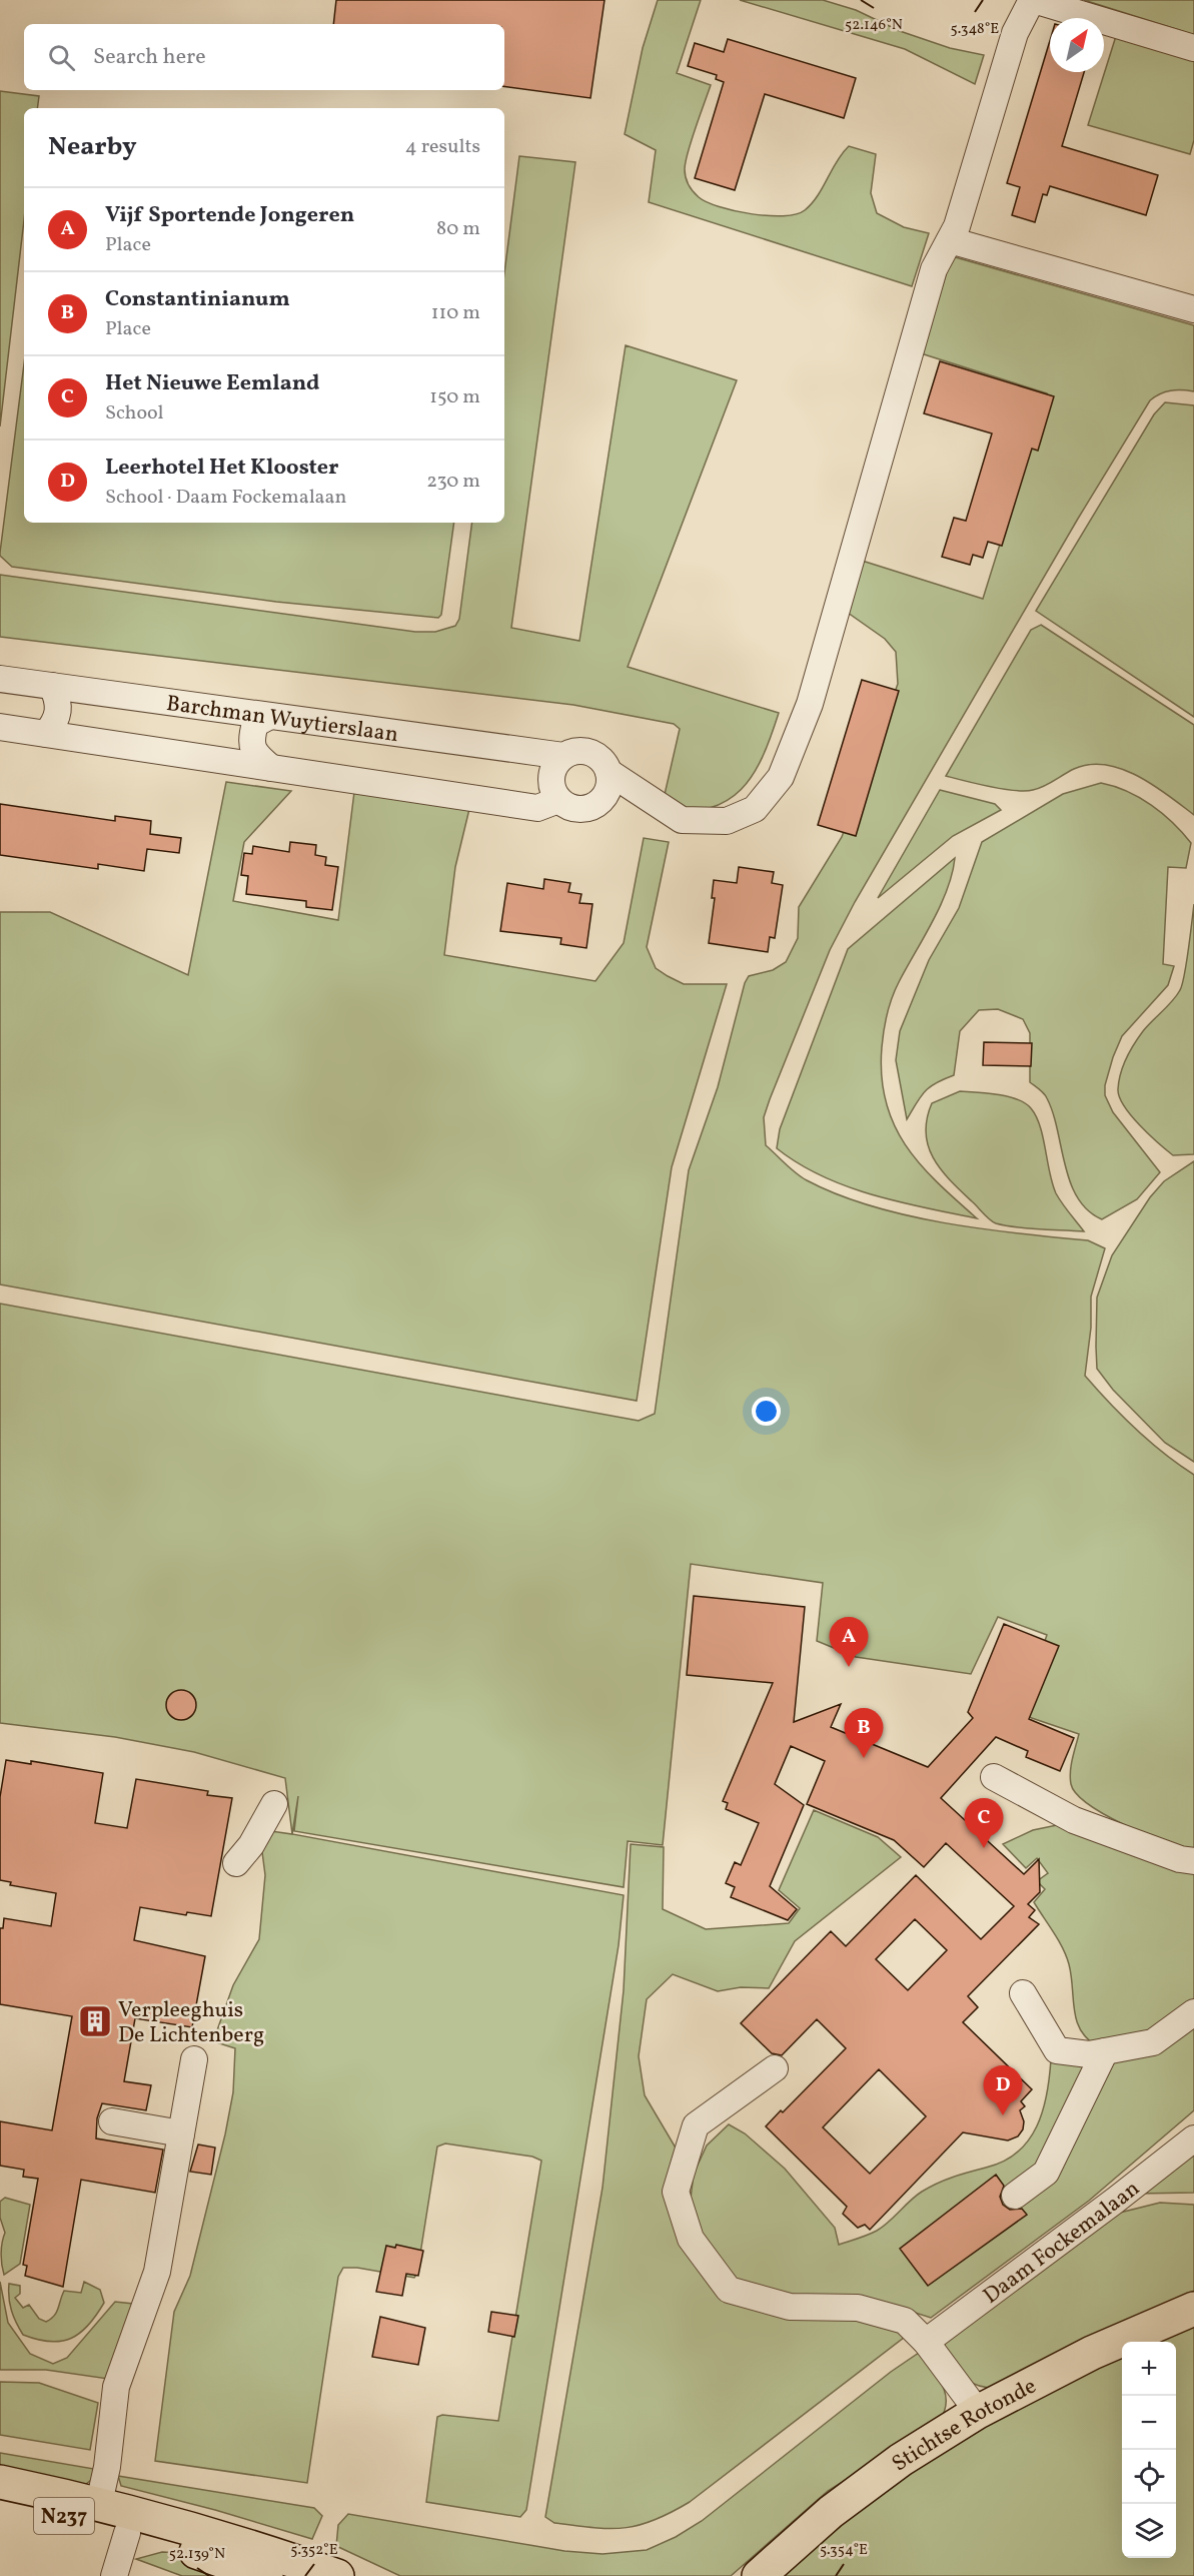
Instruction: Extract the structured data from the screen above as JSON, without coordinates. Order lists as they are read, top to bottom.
{
  "streets": {
    "main road": ["Stichtse Rotonde", "N237"],
    "street": ["Barchman Wuytierslaan", "Daam Fockemalaan"]
  },
  "places": {
    "building": ["Verpleeghuis De Lichtenberg"]
  },
  "north": "top right",
  "page": {
    "search": "Search here",
    "heading": ["Nearby", "4 results"],
    "list": [
      {
        "mark": "A",
        "name": "Vijf Sportende Jongeren",
        "note": "Place",
        "value": "80 m"
      },
      {
        "mark": "B",
        "name": "Constantinianum",
        "note": "Place",
        "value": "110 m"
      },
      {
        "mark": "C",
        "name": "Het Nieuwe Eemland",
        "note": "School",
        "value": "150 m"
      },
      {
        "mark": "D",
        "name": "Leerhotel Het Klooster",
        "note": "School · Daam Fockemalaan",
        "value": "230 m"
      }
    ],
    "pins": [
      "A",
      "B",
      "C",
      "D"
    ],
    "map_buttons": ["+", "−"]
  },
  "coordinates": [
    "52.146°N",
    "5.348°E",
    "5.352°E",
    "5.354°E",
    "52.139°N"
  ]
}
